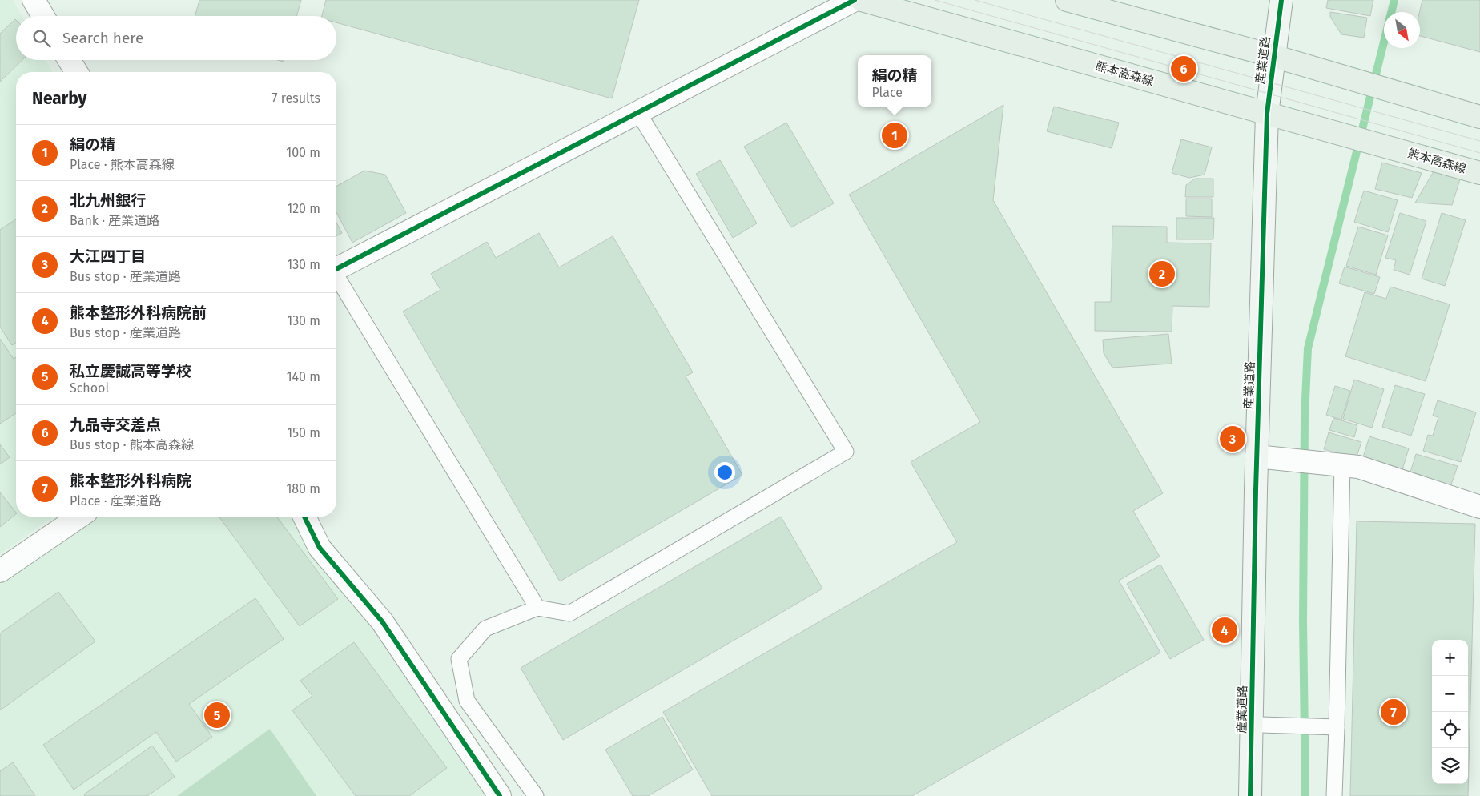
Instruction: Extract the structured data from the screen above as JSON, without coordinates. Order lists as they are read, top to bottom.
{
  "streets": {
    "main road": ["熊本高森線"],
    "street": ["産業道路"]
  },
  "crossings": [
    ["産業道路", "熊本高森線"]
  ],
  "north": "bottom right",
  "page": {
    "search": "Search here",
    "pins": [
      "6",
      "1",
      "2",
      "3",
      "4",
      "7",
      "5"
    ],
    "popup": ["絹の精", "Place"],
    "heading": ["Nearby", "7 results"],
    "list": [
      {
        "mark": "1",
        "name": "絹の精",
        "note": "Place · 熊本高森線",
        "value": "100 m"
      },
      {
        "mark": "2",
        "name": "北九州銀行",
        "note": "Bank · 産業道路",
        "value": "120 m"
      },
      {
        "mark": "3",
        "name": "大江四丁目",
        "note": "Bus stop · 産業道路",
        "value": "130 m"
      },
      {
        "mark": "4",
        "name": "熊本整形外科病院前",
        "note": "Bus stop · 産業道路",
        "value": "130 m"
      },
      {
        "mark": "5",
        "name": "私立慶誠高等学校",
        "note": "School",
        "value": "140 m"
      },
      {
        "mark": "6",
        "name": "九品寺交差点",
        "note": "Bus stop · 熊本高森線",
        "value": "150 m"
      },
      {
        "mark": "7",
        "name": "熊本整形外科病院",
        "note": "Place · 産業道路",
        "value": "180 m"
      }
    ],
    "map_buttons": ["+", "−"]
  }
}
